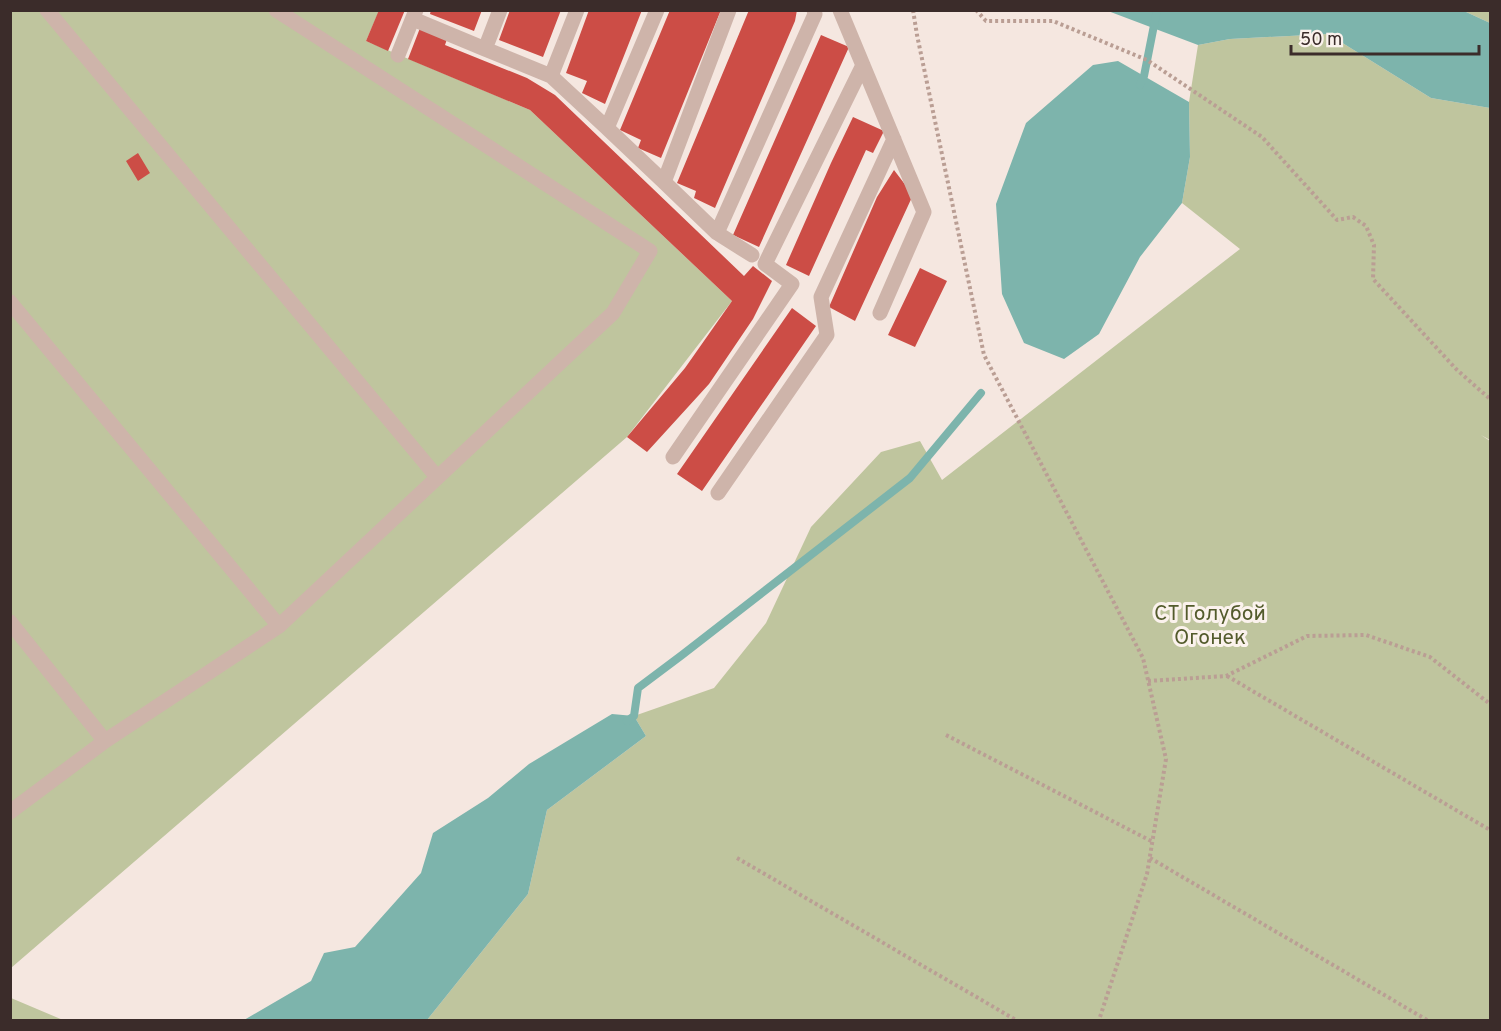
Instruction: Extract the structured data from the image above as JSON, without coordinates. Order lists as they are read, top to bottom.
{
  "parks": ["СТ Голубой Огонек"],
  "scale_bar": "50 m"
}
